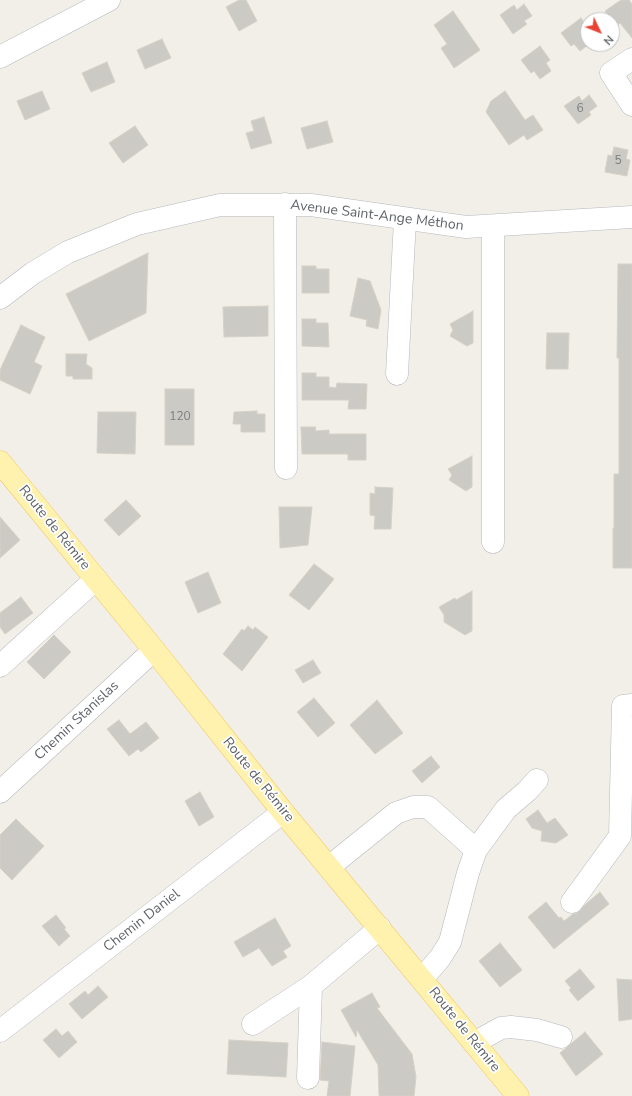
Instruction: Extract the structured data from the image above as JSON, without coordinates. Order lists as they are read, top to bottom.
{
  "streets": {
    "main road": ["Route de Rémire"],
    "street": ["Avenue Saint-Ange Méthon", "Chemin Stanislas", "Chemin Daniel"]
  },
  "crossings": [
    ["Route de Rémire", "Chemin Stanislas"],
    ["Route de Rémire", "Chemin Daniel"]
  ],
  "house_numbers": ["6", "5", "120"],
  "north": "bottom right"
}
